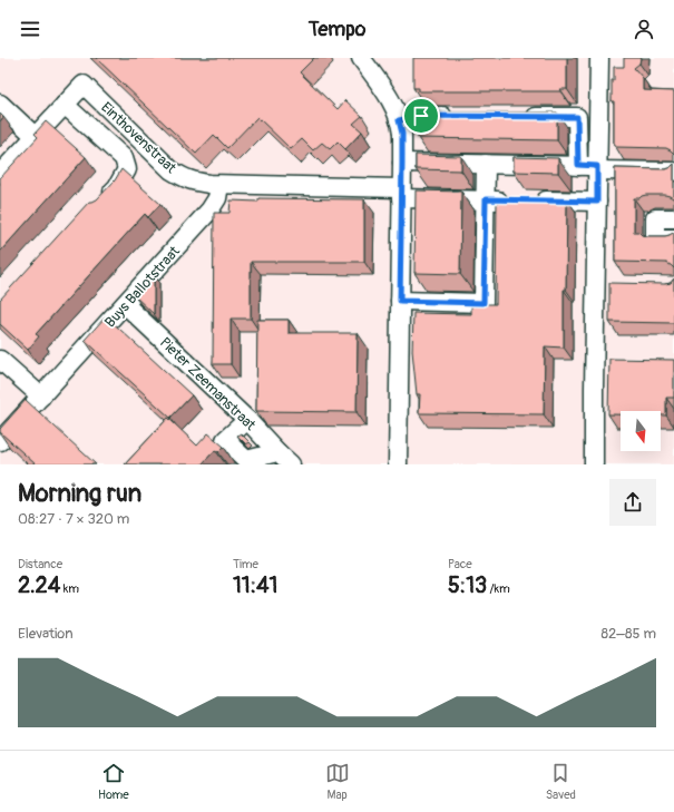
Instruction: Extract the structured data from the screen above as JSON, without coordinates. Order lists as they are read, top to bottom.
{
  "streets": {
    "street": ["Einthovenstraat", "Buys Ballotstraat", "Pieter Zeemanstraat"]
  },
  "crossings": [
    ["Einthovenstraat", "Buys Ballotstraat"],
    ["Buys Ballotstraat", "Pieter Zeemanstraat"]
  ],
  "north": "bottom",
  "page": {
    "header": "Tempo",
    "heading": ["Morning run", "08:27 · 7 × 320 m"],
    "stats": [
      ["Distance", "2.24 km"],
      ["Time", "11:41"],
      ["Pace", "5:13 /km"]
    ],
    "chart": ["Elevation", "82–85 m"],
    "tabs": ["Home", "Map", "Saved"]
  }
}
